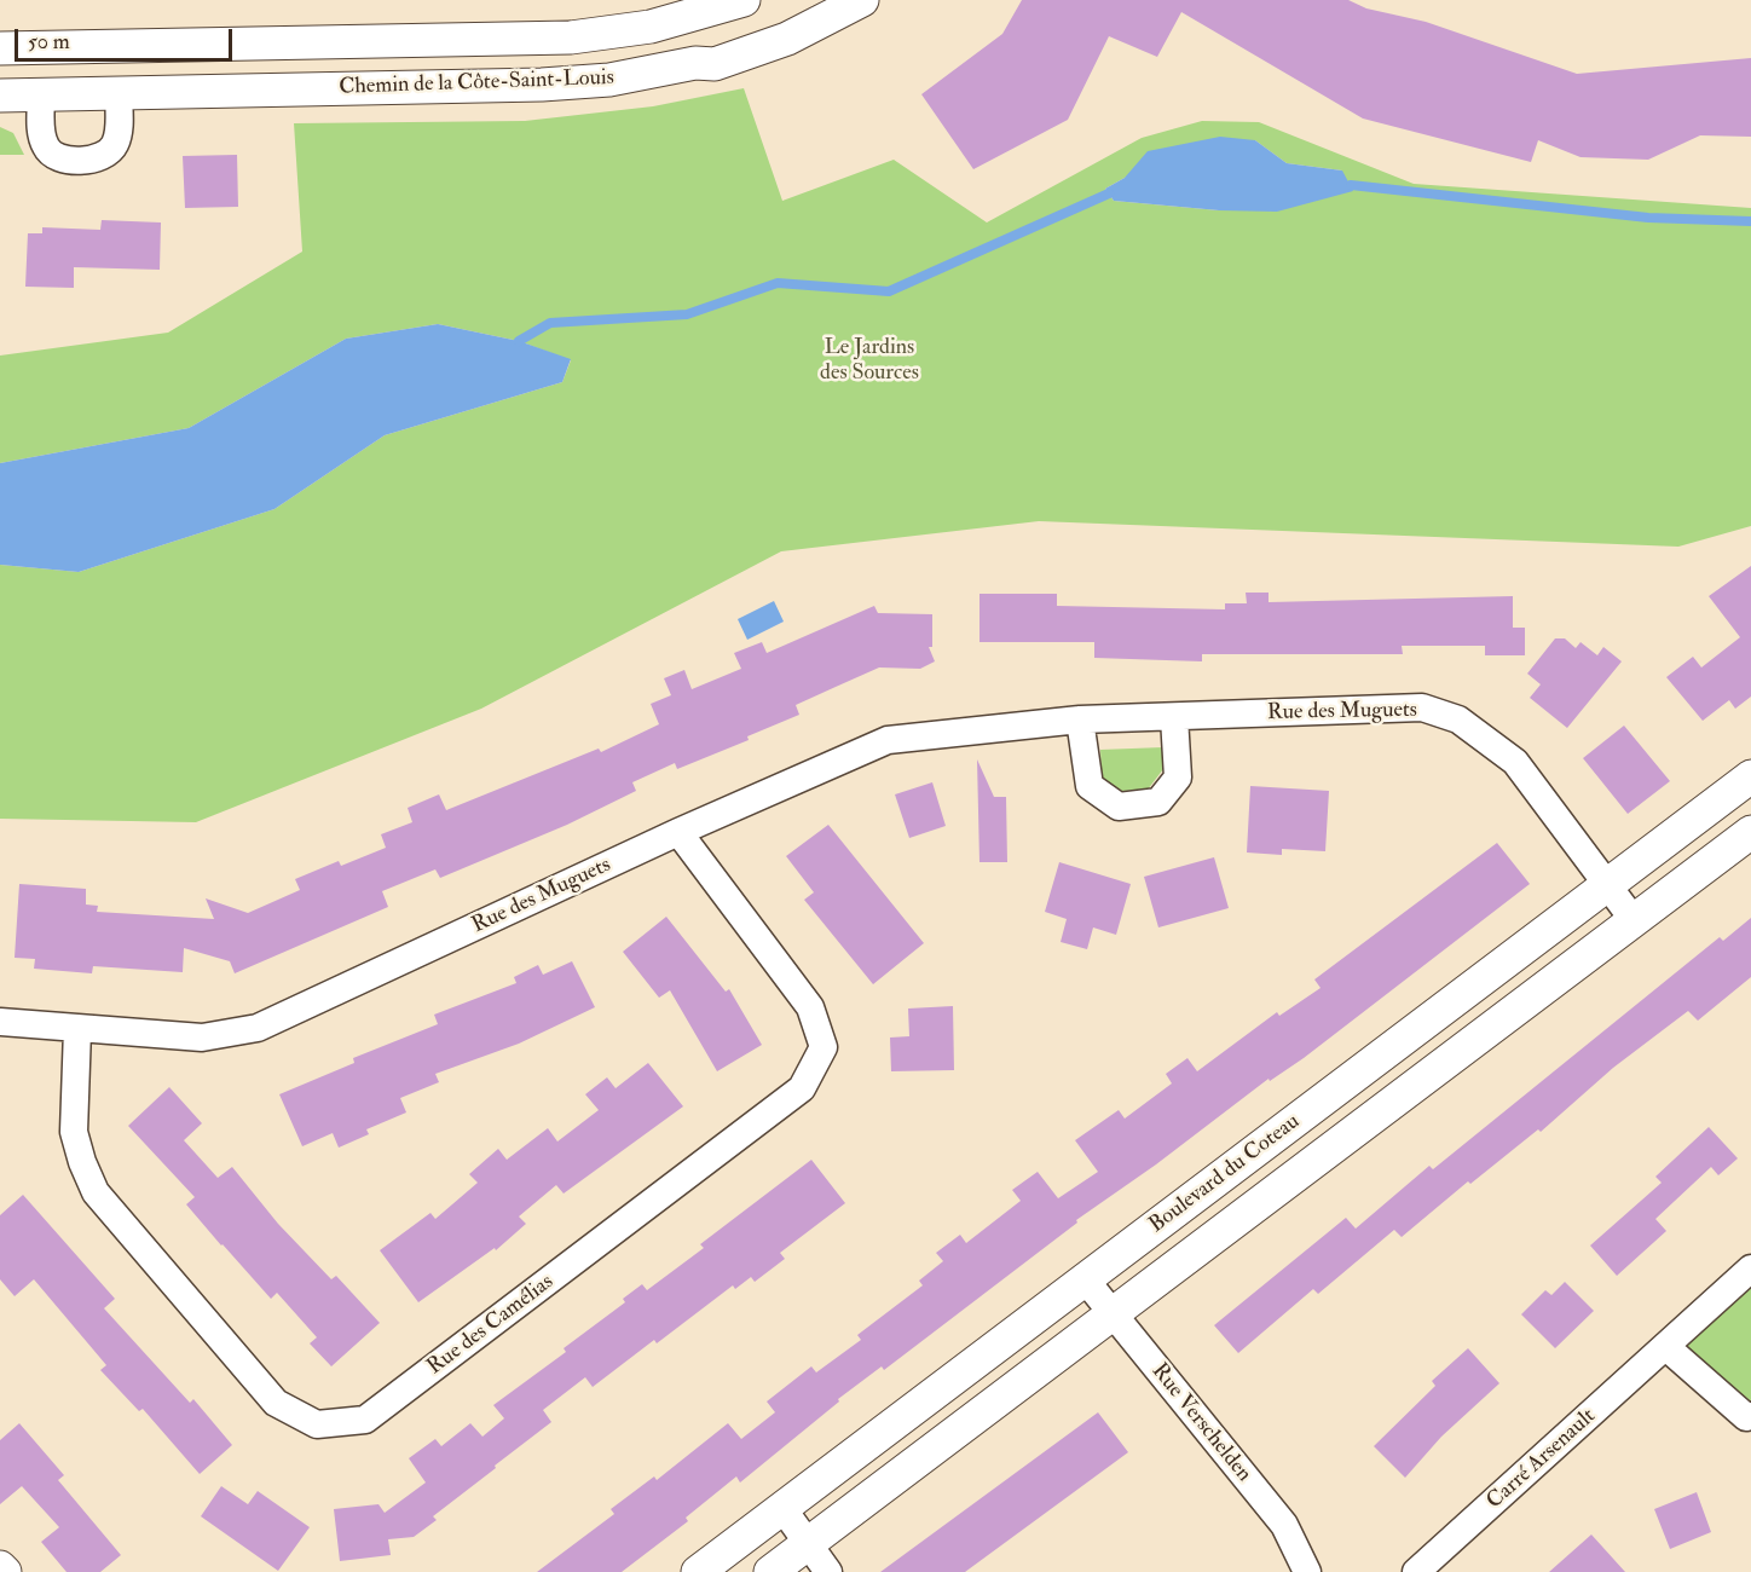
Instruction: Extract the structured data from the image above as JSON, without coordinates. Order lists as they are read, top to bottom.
{
  "streets": {
    "street": [
      "Chemin de la Côte-Saint-Louis",
      "Rue des Muguets",
      "Boulevard du Coteau",
      "Rue des Camélias",
      "Rue Verschelden",
      "Carré Arsenault"
    ]
  },
  "crossings": [
    ["Rue des Muguets", "Boulevard du Coteau"],
    ["Rue des Muguets", "Rue des Camélias"],
    ["Boulevard du Coteau", "Rue Verschelden"]
  ],
  "parks": ["Le Jardins des Sources"],
  "scale_bar": "50 m"
}
